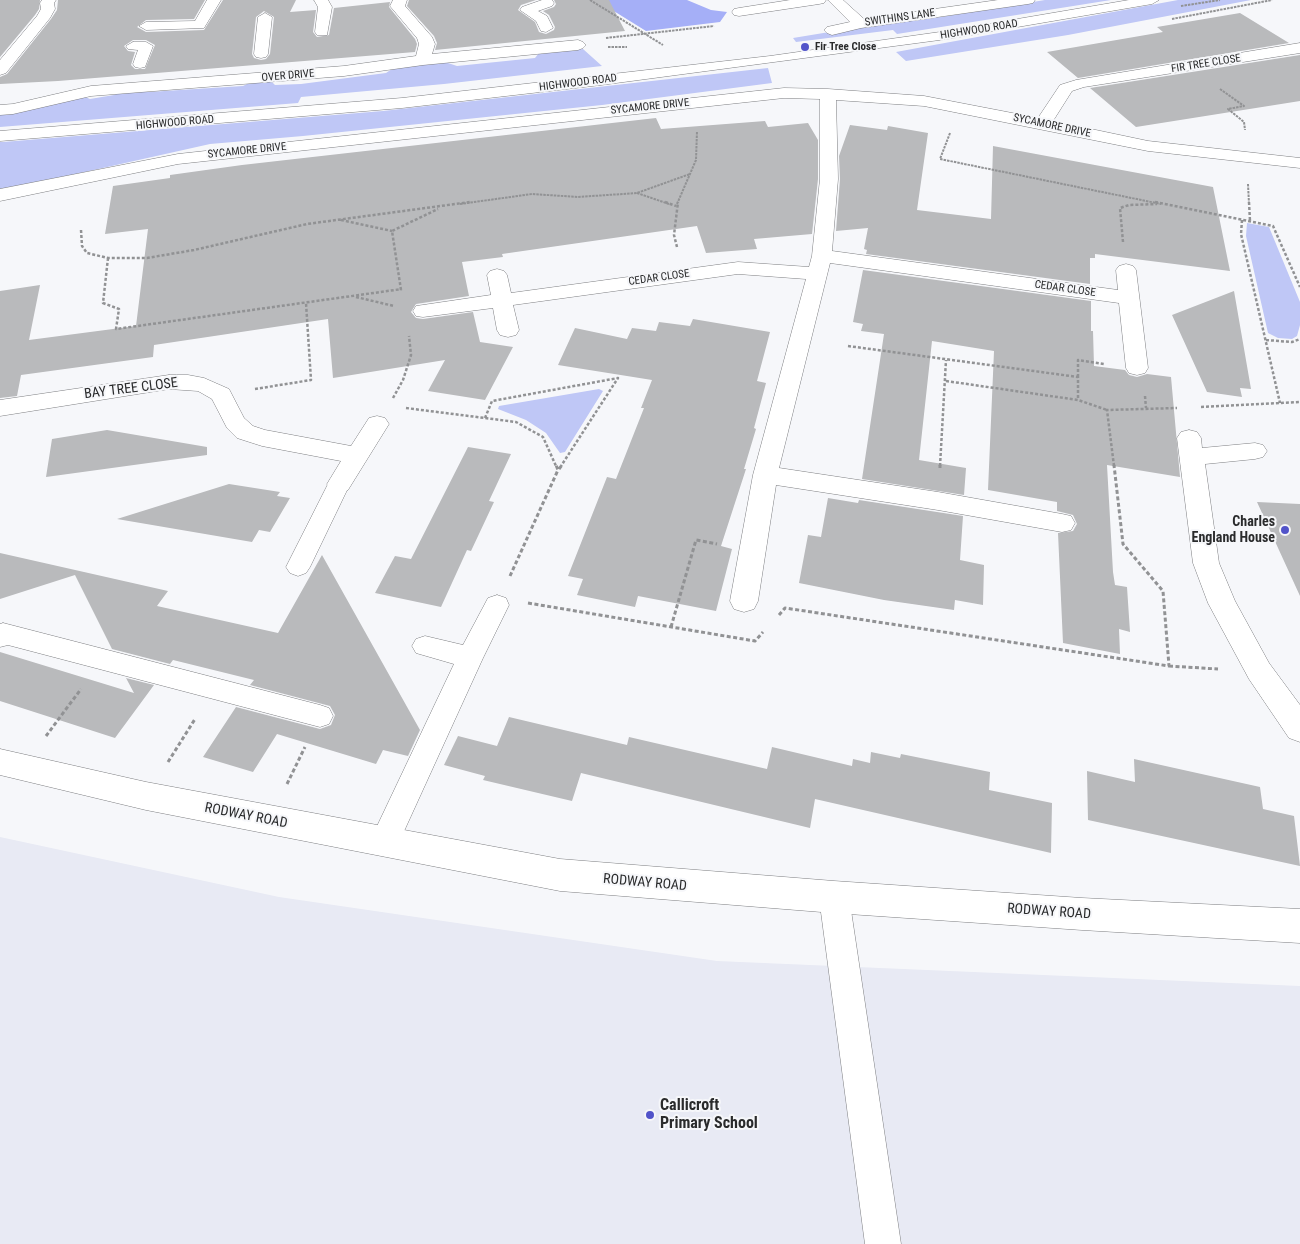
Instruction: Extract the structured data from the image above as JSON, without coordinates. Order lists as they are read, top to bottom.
{
  "streets": {
    "street": [
      "SWITHINS LANE",
      "FIR TREE CLOSE",
      "OVER DRIVE",
      "SYCAMORE DRIVE",
      "CEDAR CLOSE",
      "BAY TREE CLOSE",
      "RODWAY ROAD"
    ],
    "lane": ["HIGHWOOD ROAD"]
  },
  "crossings": [
    ["FIR TREE CLOSE", "SYCAMORE DRIVE"]
  ],
  "places": ["Fir Tree Close", "Charles England House", "Callicroft Primary School"]
}
